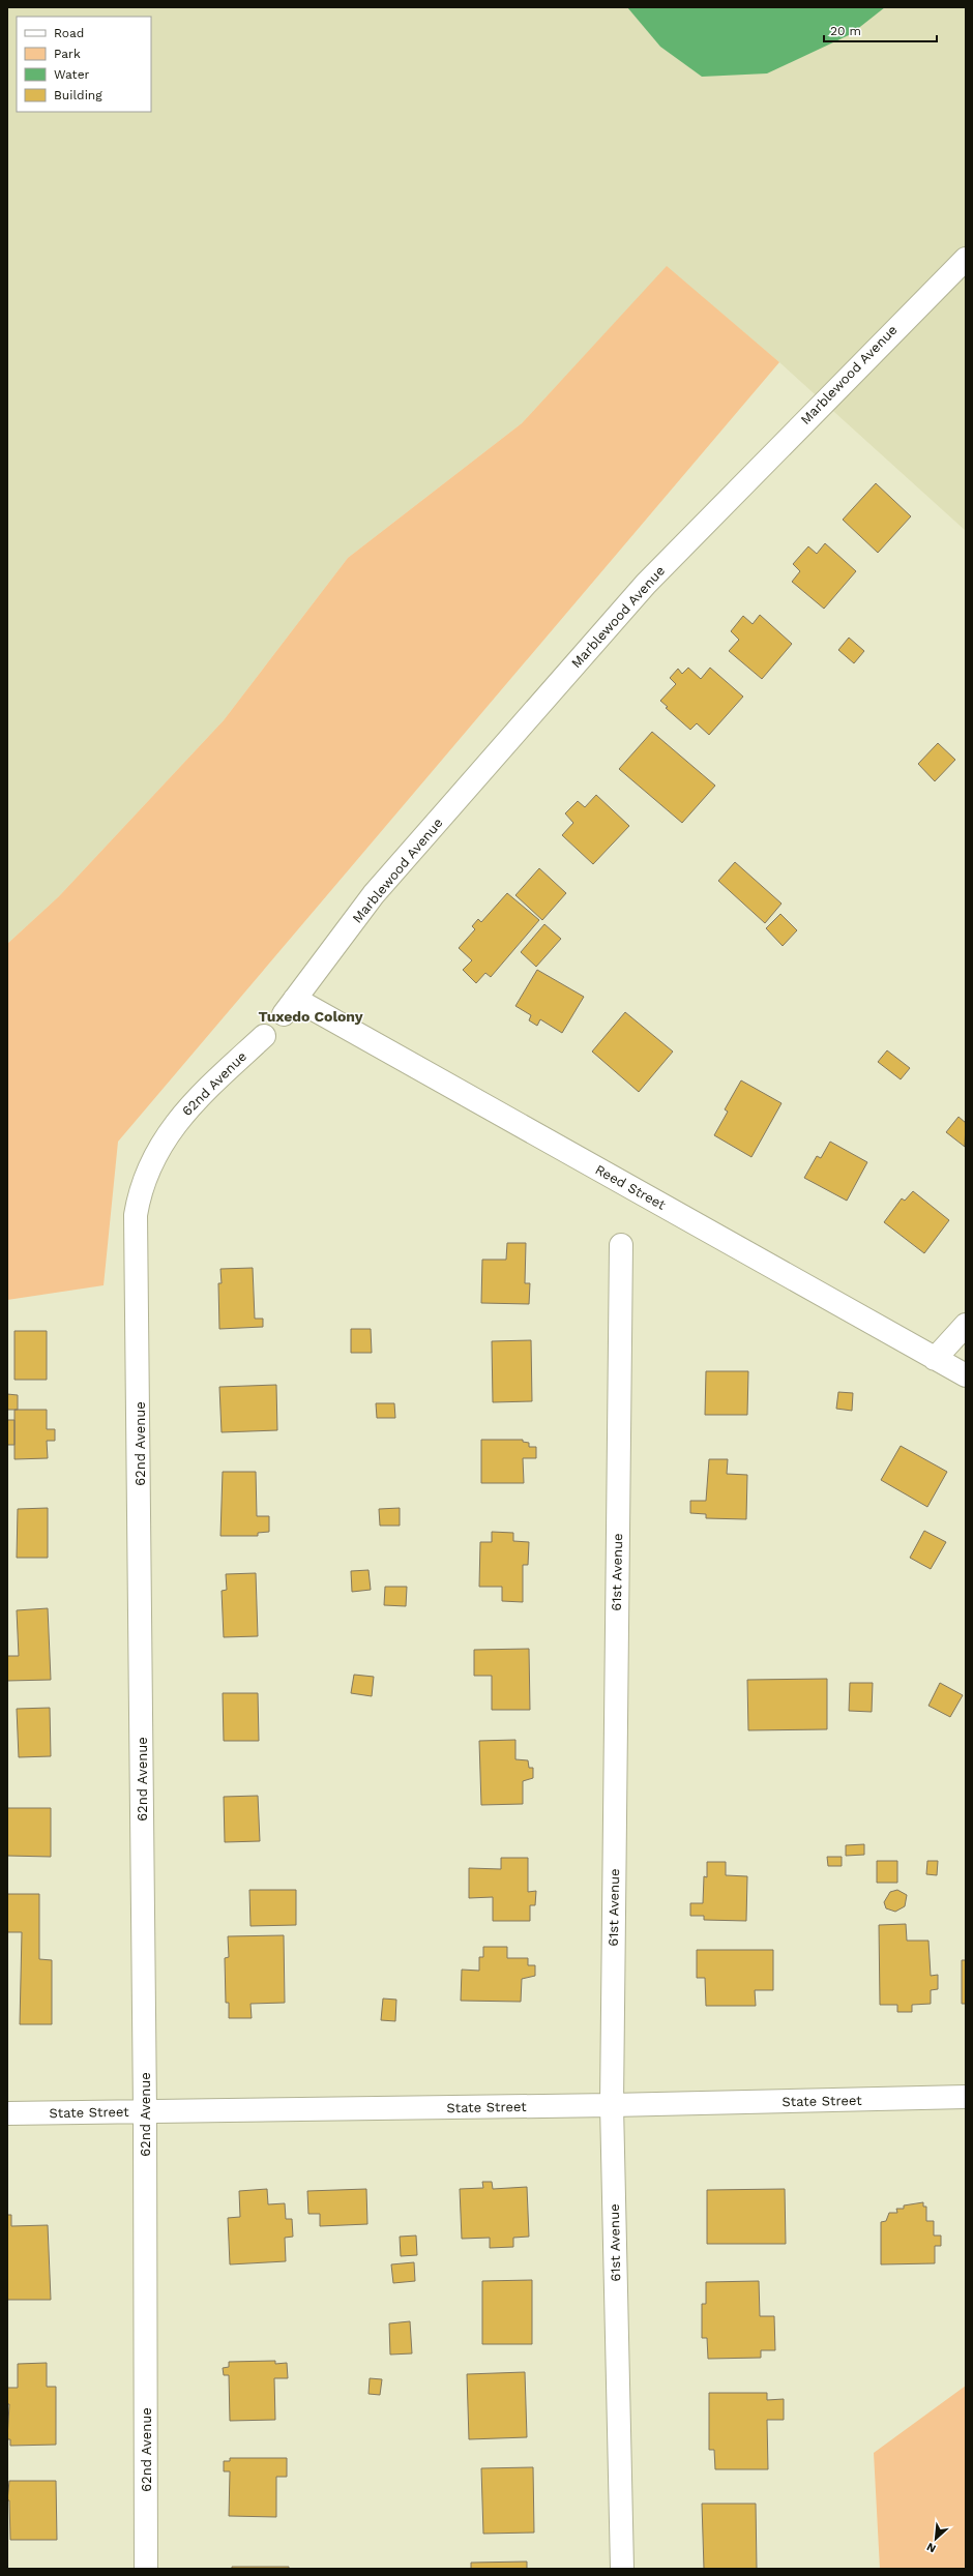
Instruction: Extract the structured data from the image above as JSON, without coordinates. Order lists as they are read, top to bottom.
{
  "streets": {
    "street": [
      "Marblewood Avenue",
      "62nd Avenue",
      "Reed Street",
      "61st Avenue",
      "State Street"
    ]
  },
  "crossings": [
    ["Marblewood Avenue", "Reed Street"],
    ["62nd Avenue", "State Street"],
    ["61st Avenue", "State Street"]
  ],
  "districts": ["Tuxedo Colony"],
  "legend": [
    "Road",
    "Park",
    "Water",
    "Building"
  ],
  "scale_bar": "20 m",
  "north": "bottom left"
}
